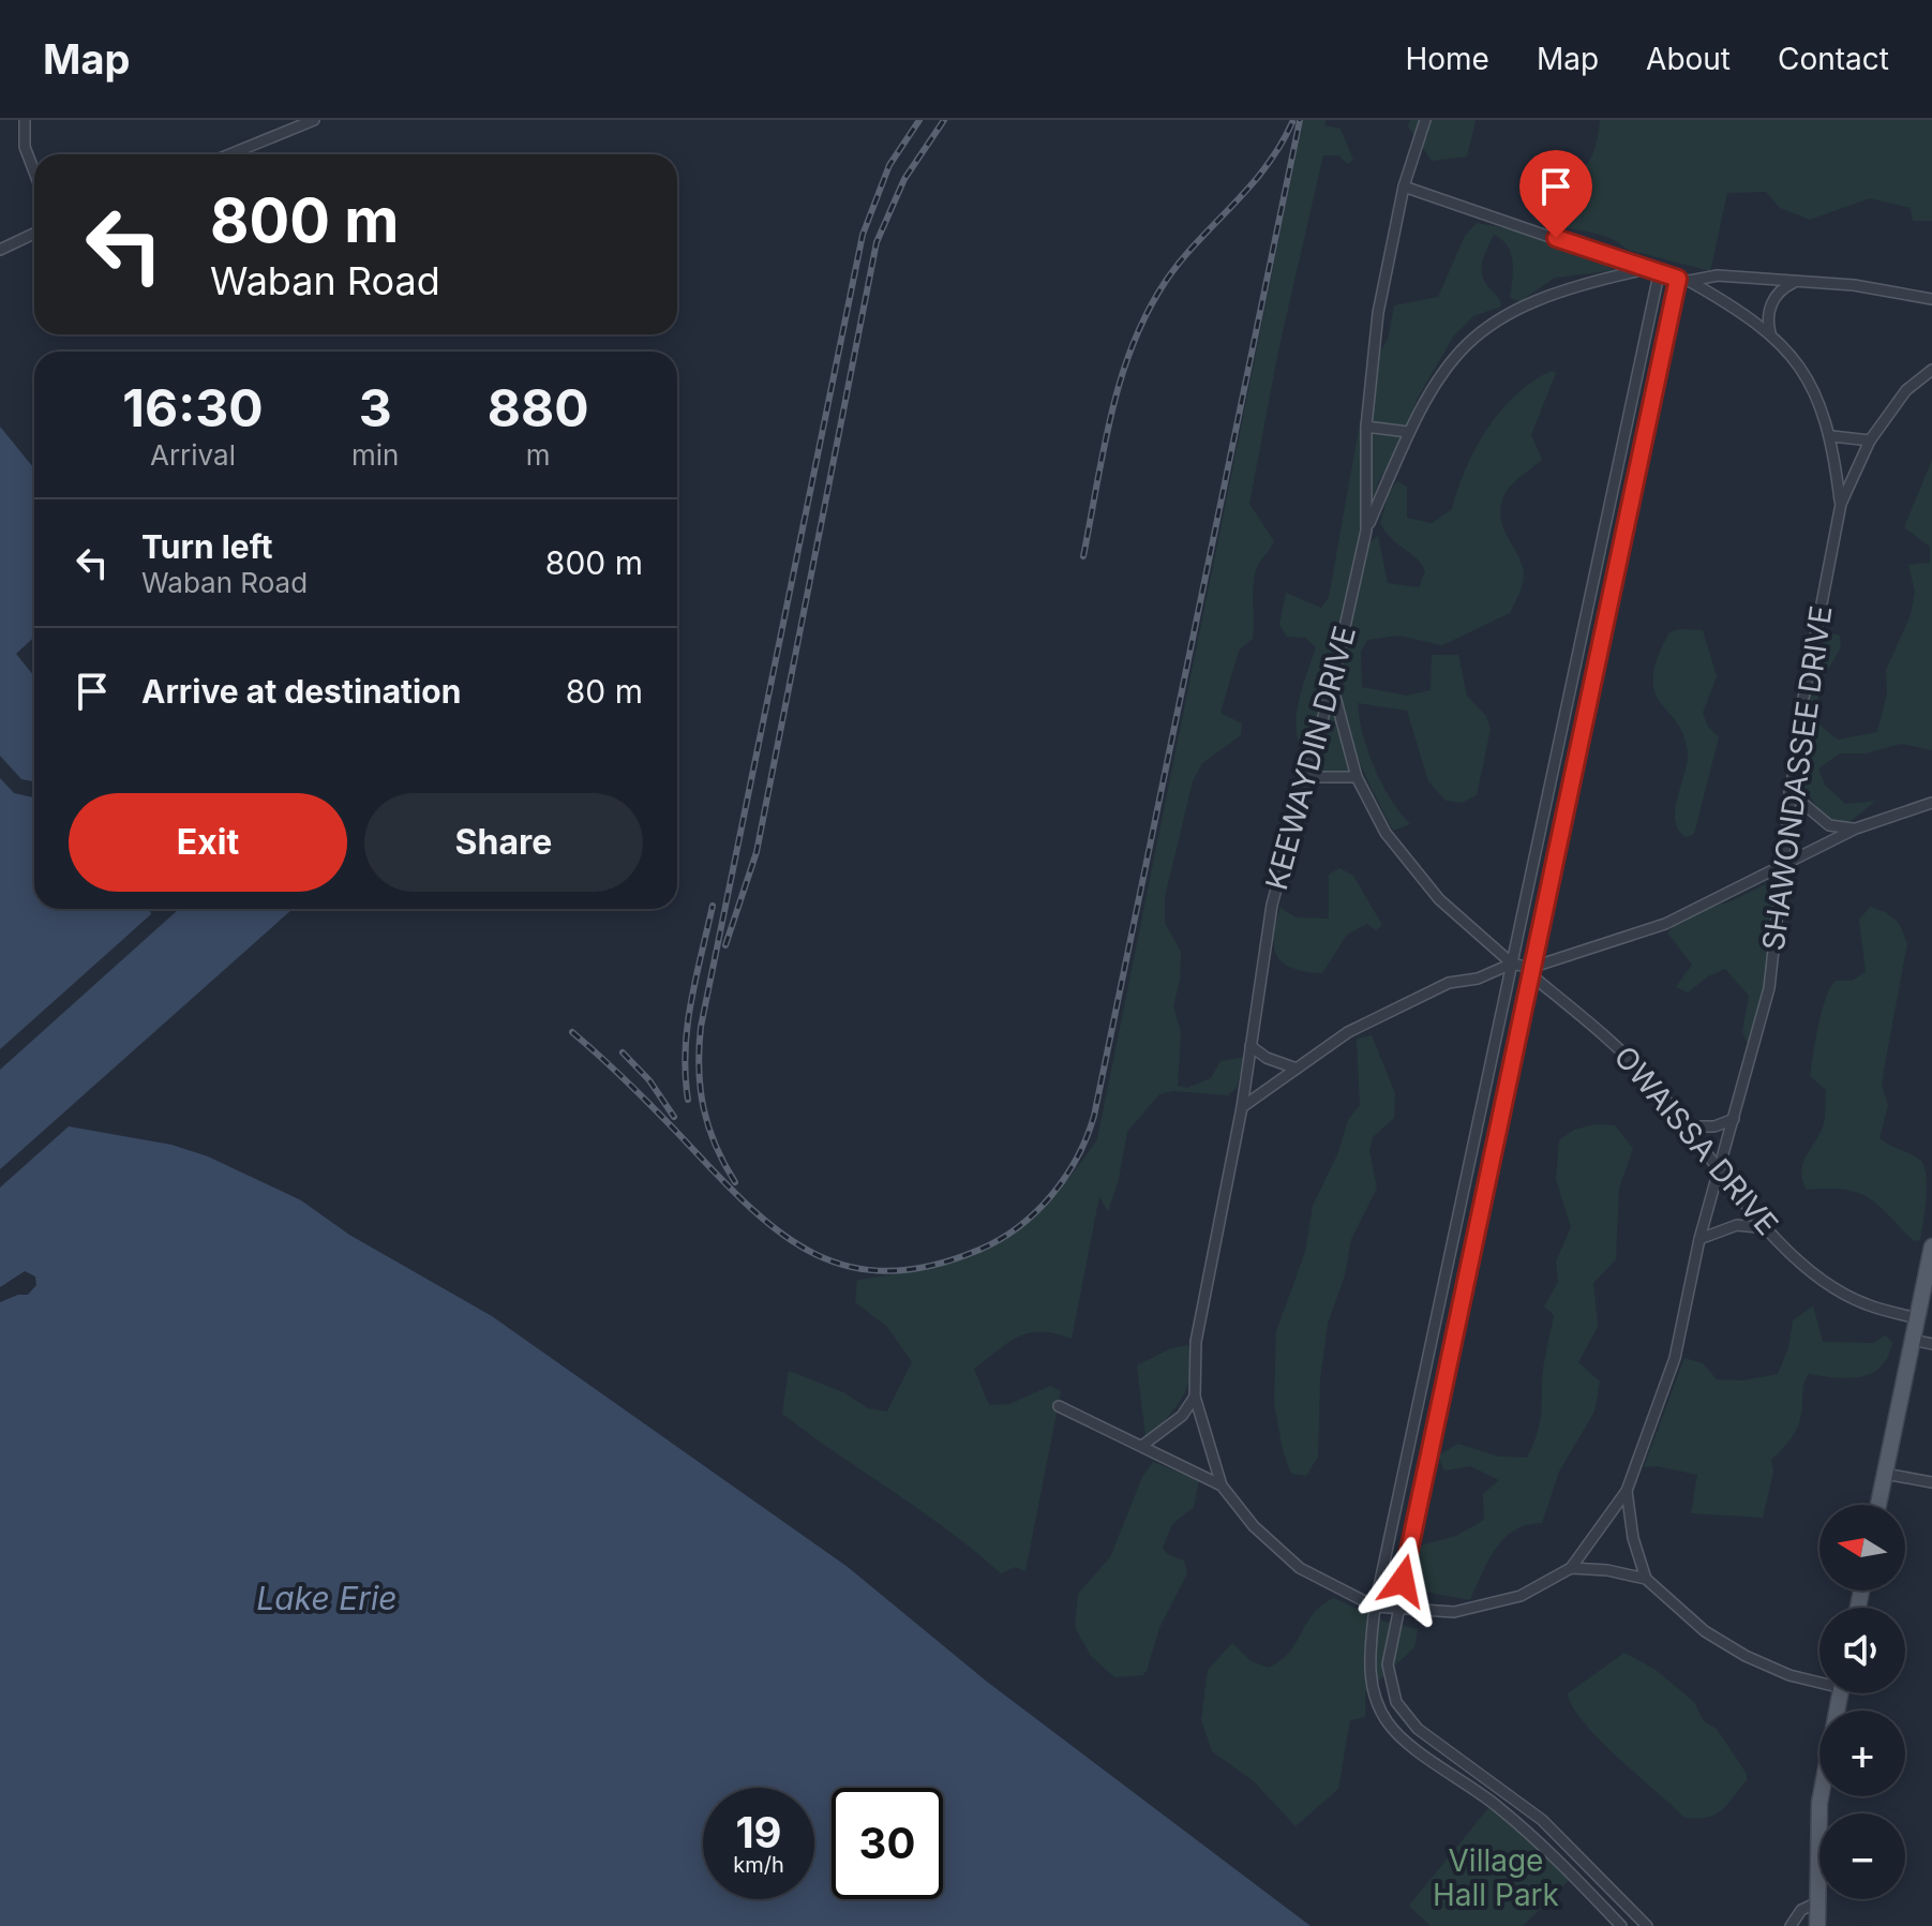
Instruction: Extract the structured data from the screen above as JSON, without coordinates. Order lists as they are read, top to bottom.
{
  "streets": {
    "street": ["KEEWAYDIN DRIVE", "SHAWONDASSEE DRIVE", "OWAISSA DRIVE"]
  },
  "crossings": [
    ["SHAWONDASSEE DRIVE", "OWAISSA DRIVE"]
  ],
  "water": ["Lake Erie"],
  "parks": ["Village Hall Park"],
  "north": "left",
  "page": {
    "header": "Map",
    "nav": [
      "Home",
      "Map",
      "About",
      "Contact"
    ],
    "turn": ["800 m", "Waban Road"],
    "eta": [
      "16:30",
      "Arrival",
      "3",
      "min",
      "880",
      "m"
    ],
    "list": [
      {
        "name": "Turn left",
        "note": "Waban Road",
        "value": "800 m"
      },
      {
        "name": "Arrive at destination",
        "value": "80 m"
      }
    ],
    "buttons": ["Exit", "Share"],
    "map_buttons": ["+", "−"],
    "speed": "19 km/h",
    "limit": "30"
  }
}
